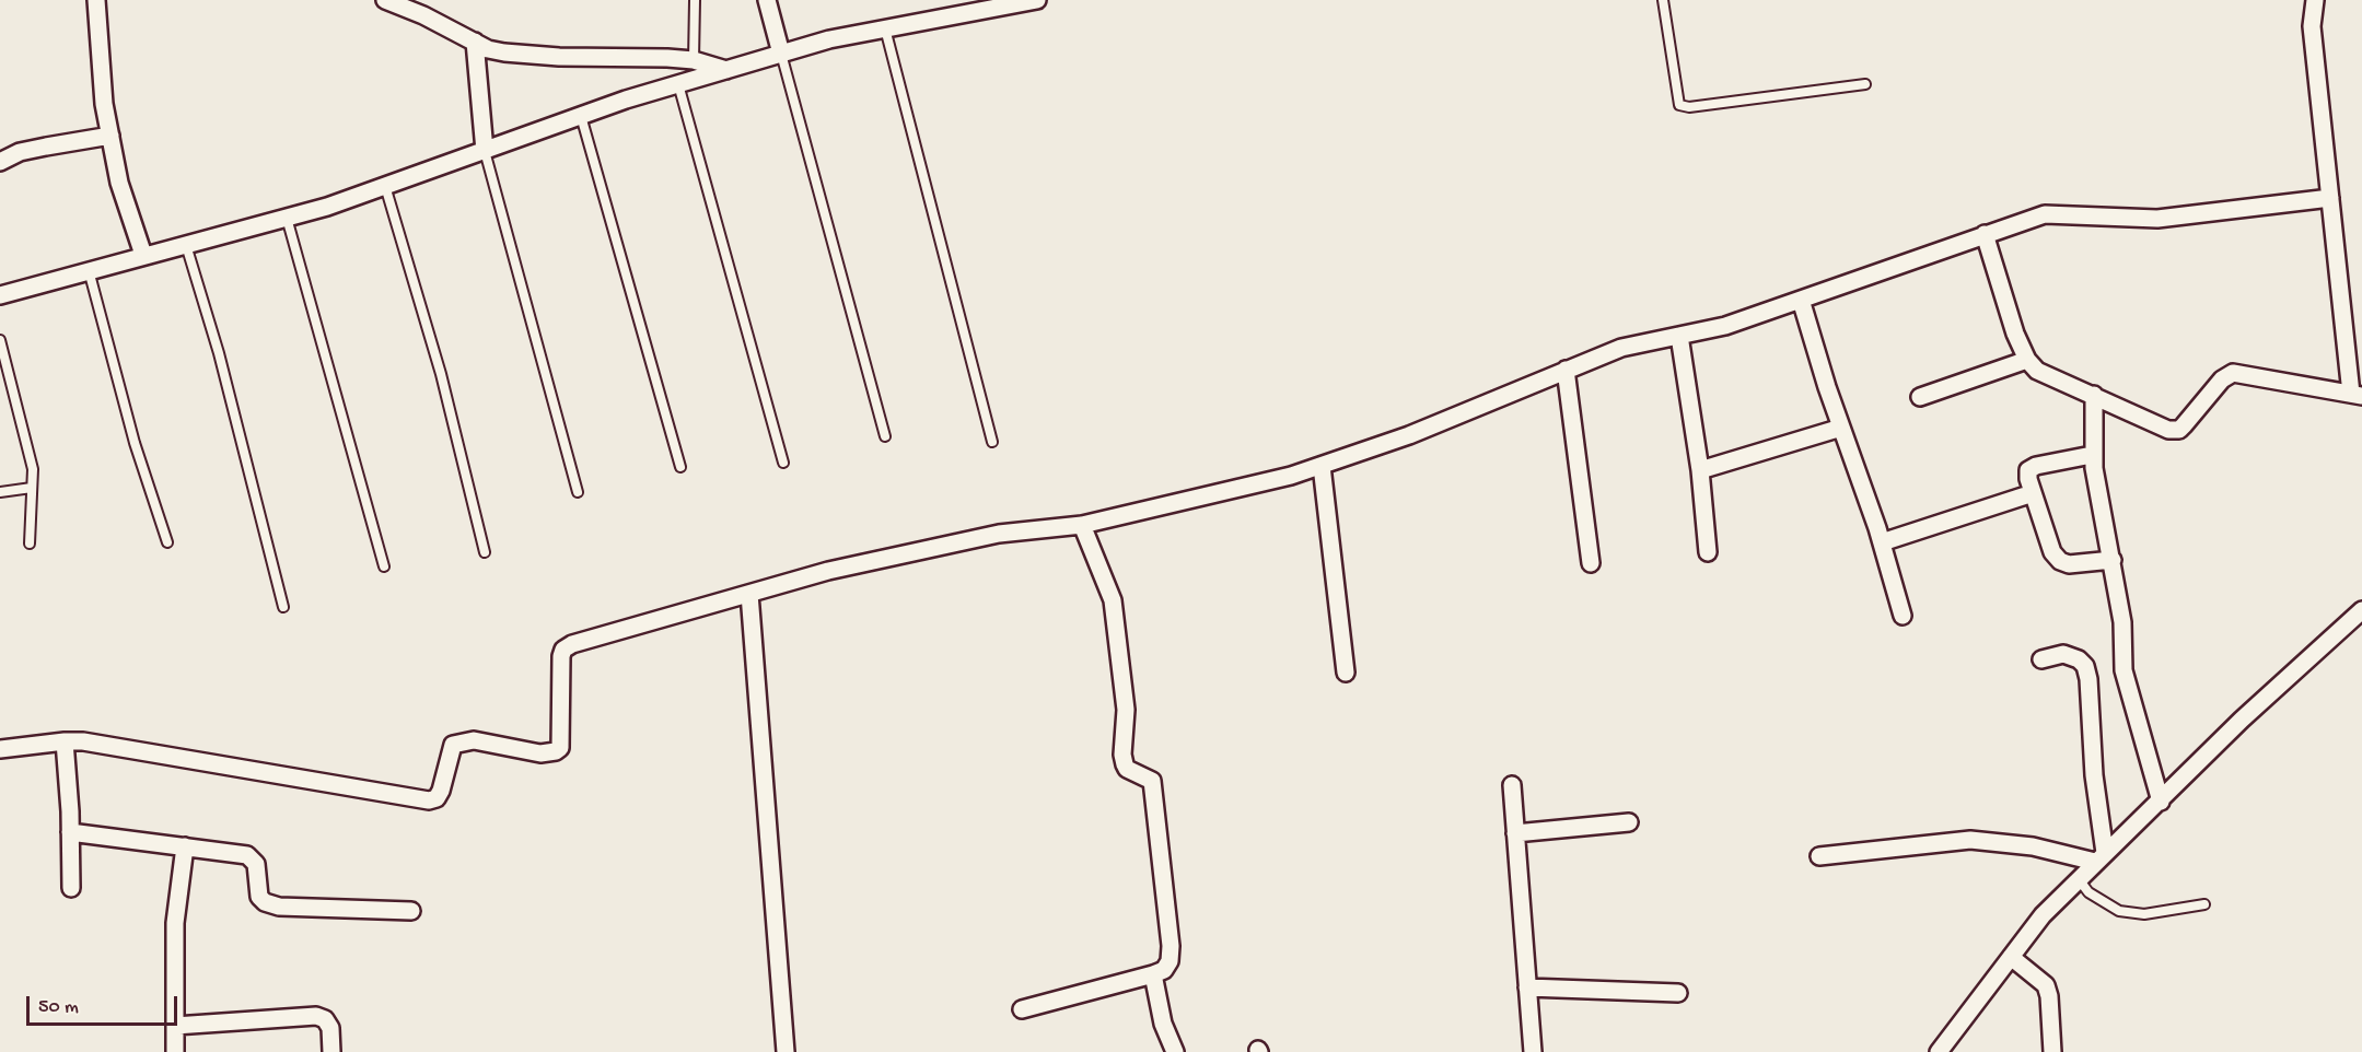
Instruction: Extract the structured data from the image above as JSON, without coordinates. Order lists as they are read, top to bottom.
{
  "scale_bar": "50 m"
}
